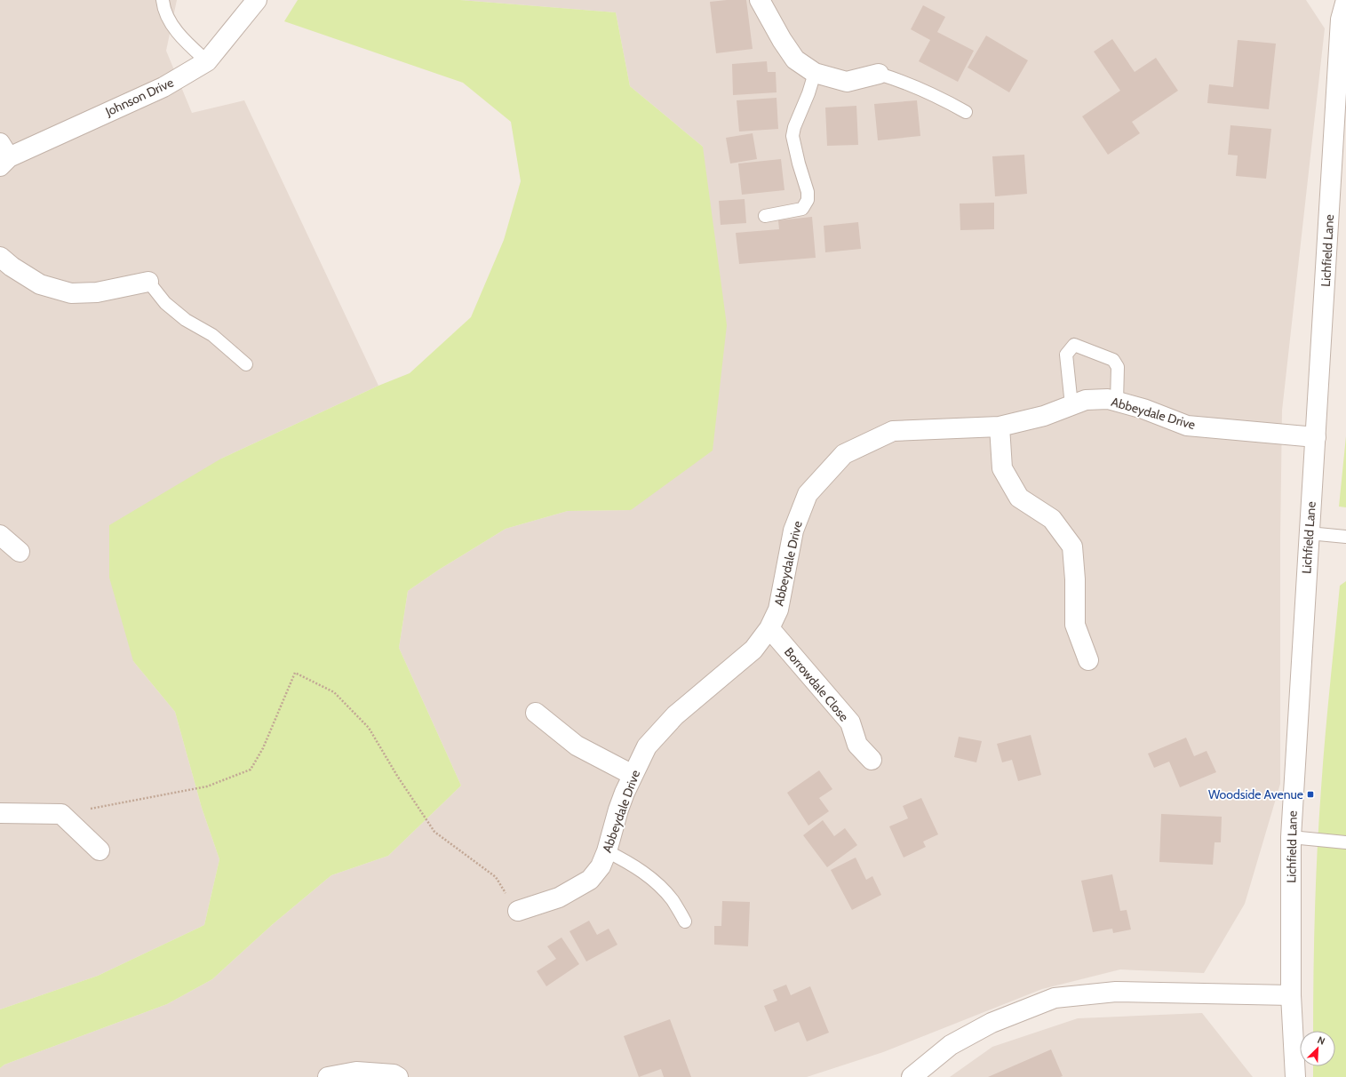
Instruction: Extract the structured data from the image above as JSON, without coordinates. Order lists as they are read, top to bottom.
{
  "streets": {
    "street": [
      "Johnson Drive",
      "Lichfield Lane",
      "Abbeydale Drive",
      "Borrowdale Close"
    ]
  },
  "crossings": [
    ["Lichfield Lane", "Abbeydale Drive"],
    ["Abbeydale Drive", "Borrowdale Close"]
  ],
  "places": {
    "transit": ["Woodside Avenue"]
  },
  "north": "top right"
}
